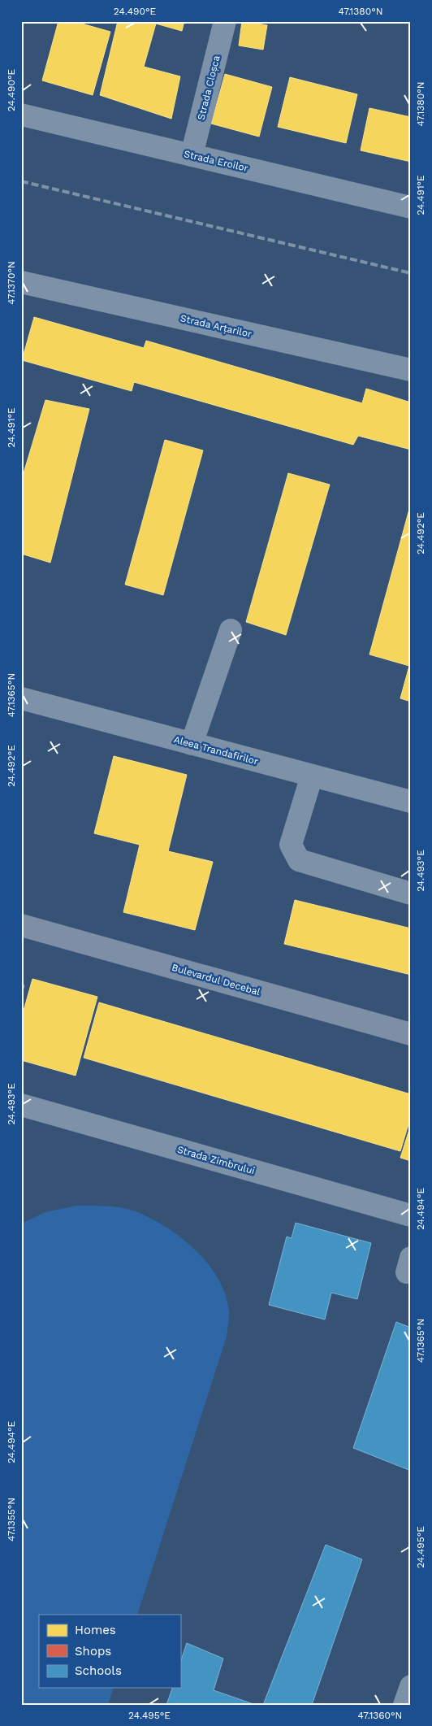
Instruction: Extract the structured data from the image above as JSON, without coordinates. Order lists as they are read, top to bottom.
{
  "streets": {
    "main road": ["Bulevardul Decebal"],
    "street": [
      "Strada Cloșca",
      "Strada Eroilor",
      "Strada Arțarilor",
      "Aleea Trandafirilor",
      "Strada Zimbrului"
    ]
  },
  "crossings": [
    ["Strada Cloșca", "Strada Eroilor"]
  ],
  "legend": ["Homes", "Shops", "Schools"],
  "coordinates": [
    "24.490°E",
    "47.1380°N",
    "24.491°E",
    "47.1370°N",
    "24.492°E",
    "47.1365°N",
    "24.493°E",
    "24.494°E",
    "47.1355°N",
    "24.495°E",
    "47.1360°N"
  ]
}
